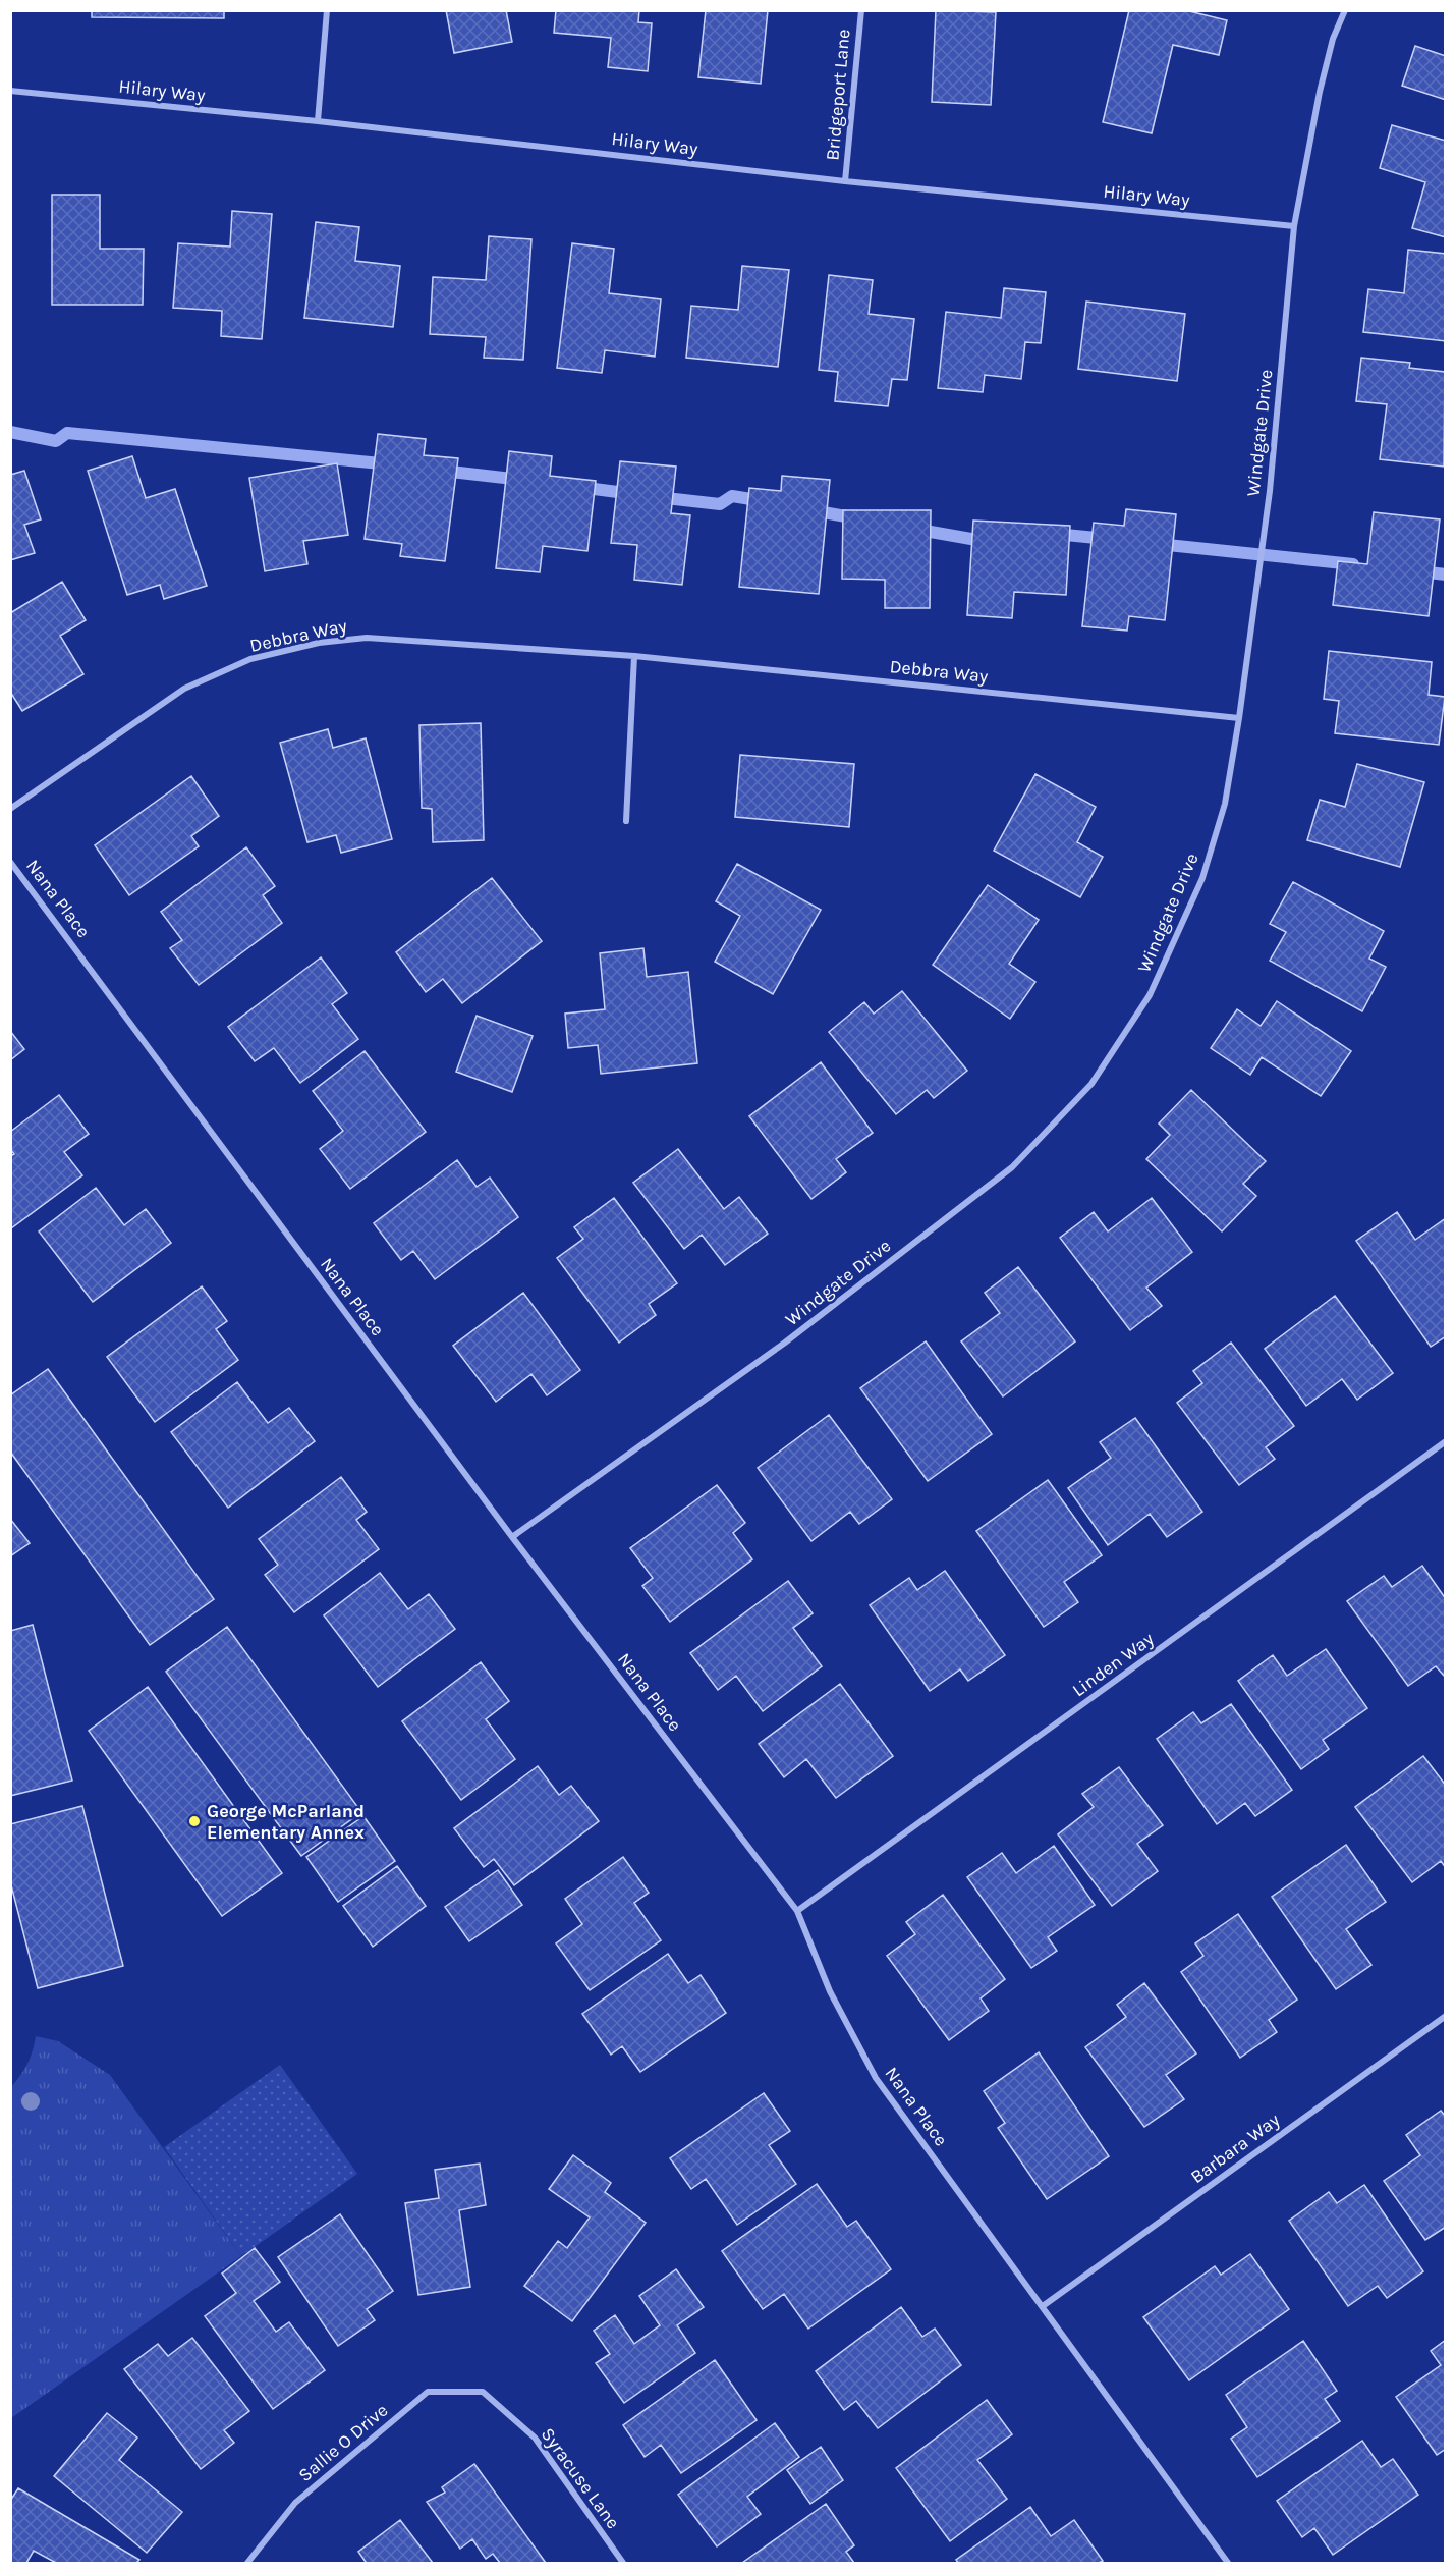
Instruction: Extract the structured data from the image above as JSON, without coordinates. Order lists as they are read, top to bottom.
{
  "streets": {
    "street": [
      "Hilary Way",
      "Bridgeport Lane",
      "Windgate Drive",
      "Debbra Way",
      "Nana Place",
      "Linden Way",
      "Barbara Way",
      "Sallie O Drive",
      "Syracuse Lane"
    ]
  },
  "crossings": [
    ["Hilary Way", "Bridgeport Lane"],
    ["Hilary Way", "Windgate Drive"],
    ["Windgate Drive", "Debbra Way"],
    ["Windgate Drive", "Nana Place"],
    ["Nana Place", "Linden Way"],
    ["Nana Place", "Barbara Way"],
    ["Sallie O Drive", "Syracuse Lane"]
  ],
  "places": ["George McParland Elementary Annex"]
}
